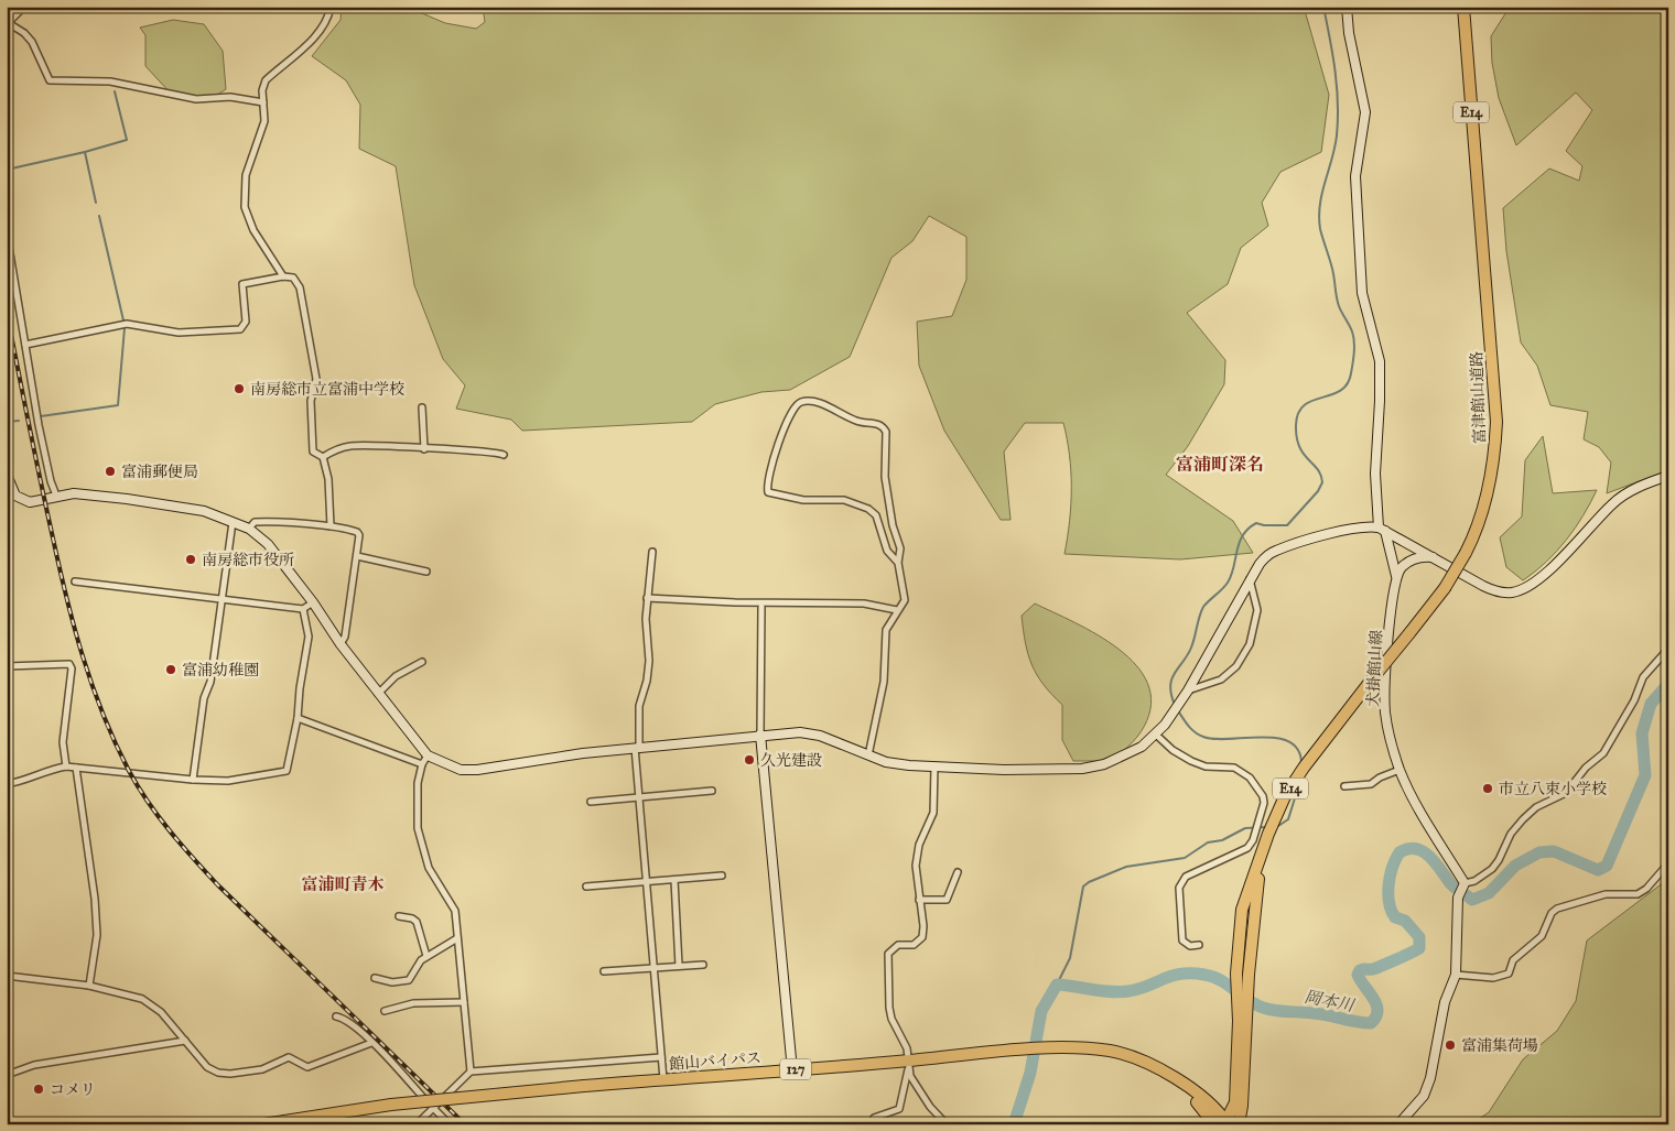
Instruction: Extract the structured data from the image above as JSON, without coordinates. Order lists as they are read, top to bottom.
{
  "streets": {
    "highway": [
      "E14",
      "富津館山道路",
      "館山バイパス",
      "127"
    ],
    "street": ["犬掛館山線"]
  },
  "districts": ["富浦町深名", "富浦町青木"],
  "water": ["岡本川"],
  "places": [
    "南房総市立富浦中学校",
    "富浦郵便局",
    "南房総市役所",
    "富浦幼稚園",
    "久光建設",
    "市立八束小学校",
    "富浦集荷場",
    "コメリ"
  ]
}
